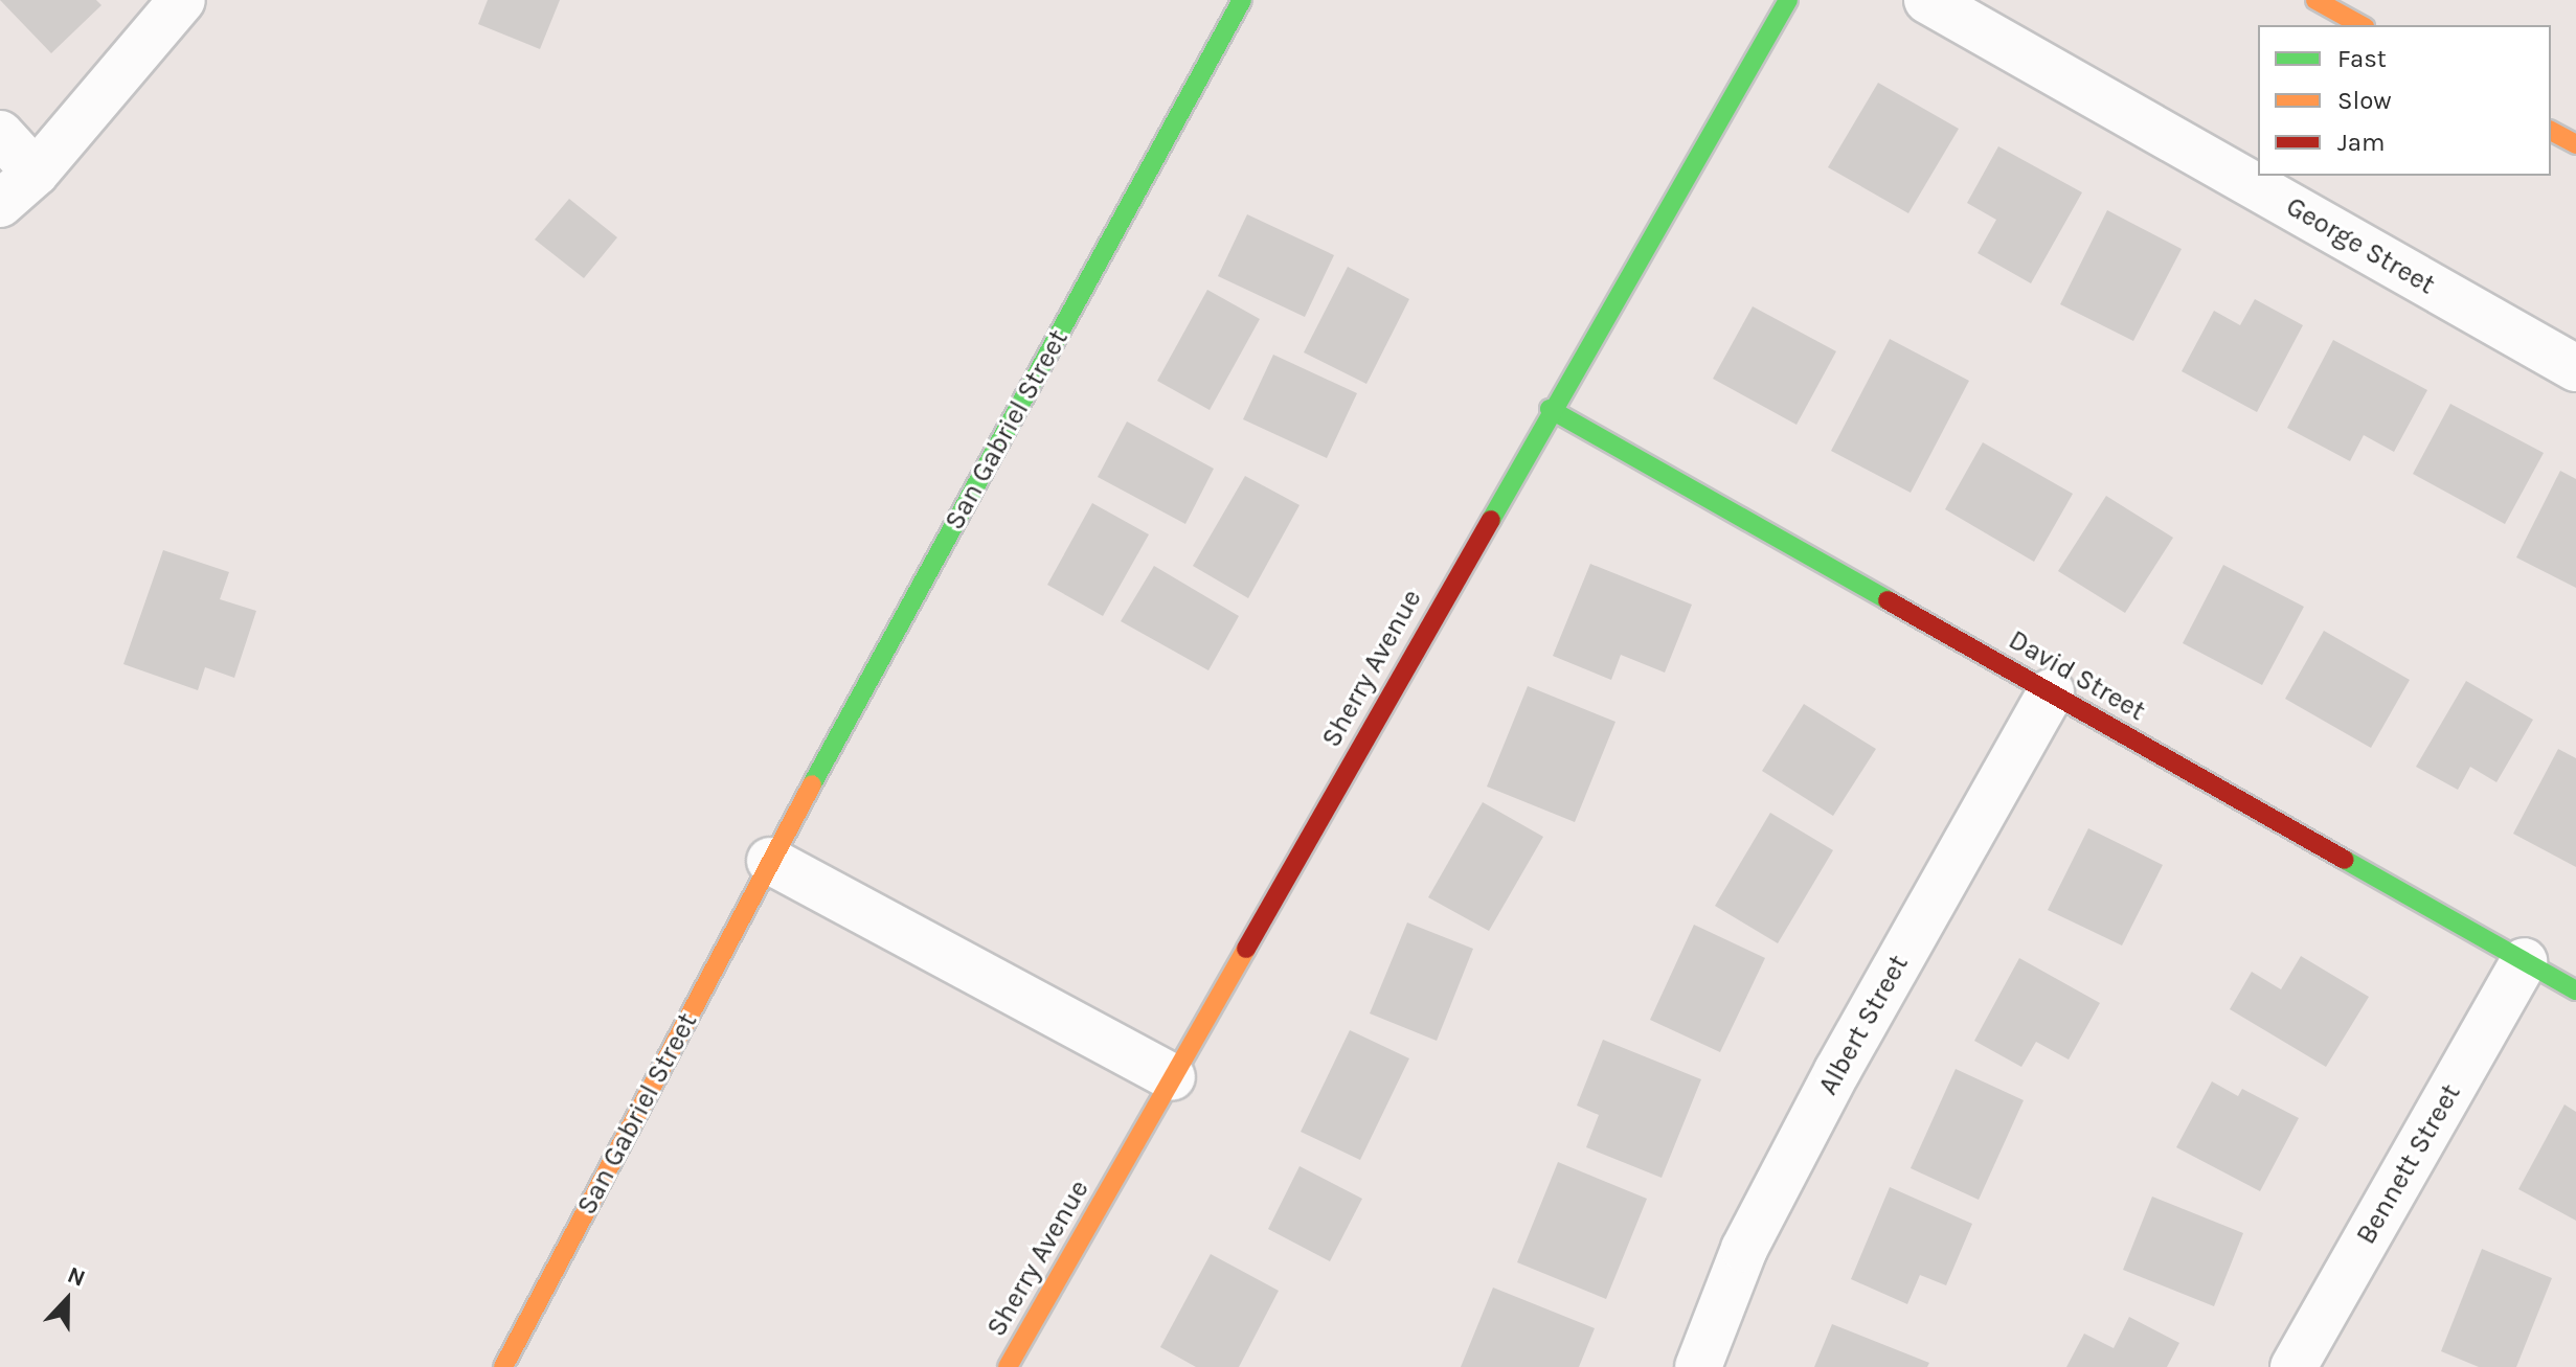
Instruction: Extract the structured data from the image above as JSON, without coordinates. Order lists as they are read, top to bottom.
{
  "streets": {
    "street": [
      "George Street",
      "San Gabriel Street",
      "Sherry Avenue",
      "David Street",
      "Albert Street",
      "Bennett Street"
    ]
  },
  "crossings": [
    ["Sherry Avenue", "David Street"],
    ["David Street", "Albert Street"],
    ["David Street", "Bennett Street"]
  ],
  "legend": ["Fast", "Slow", "Jam"],
  "north": "top"
}
